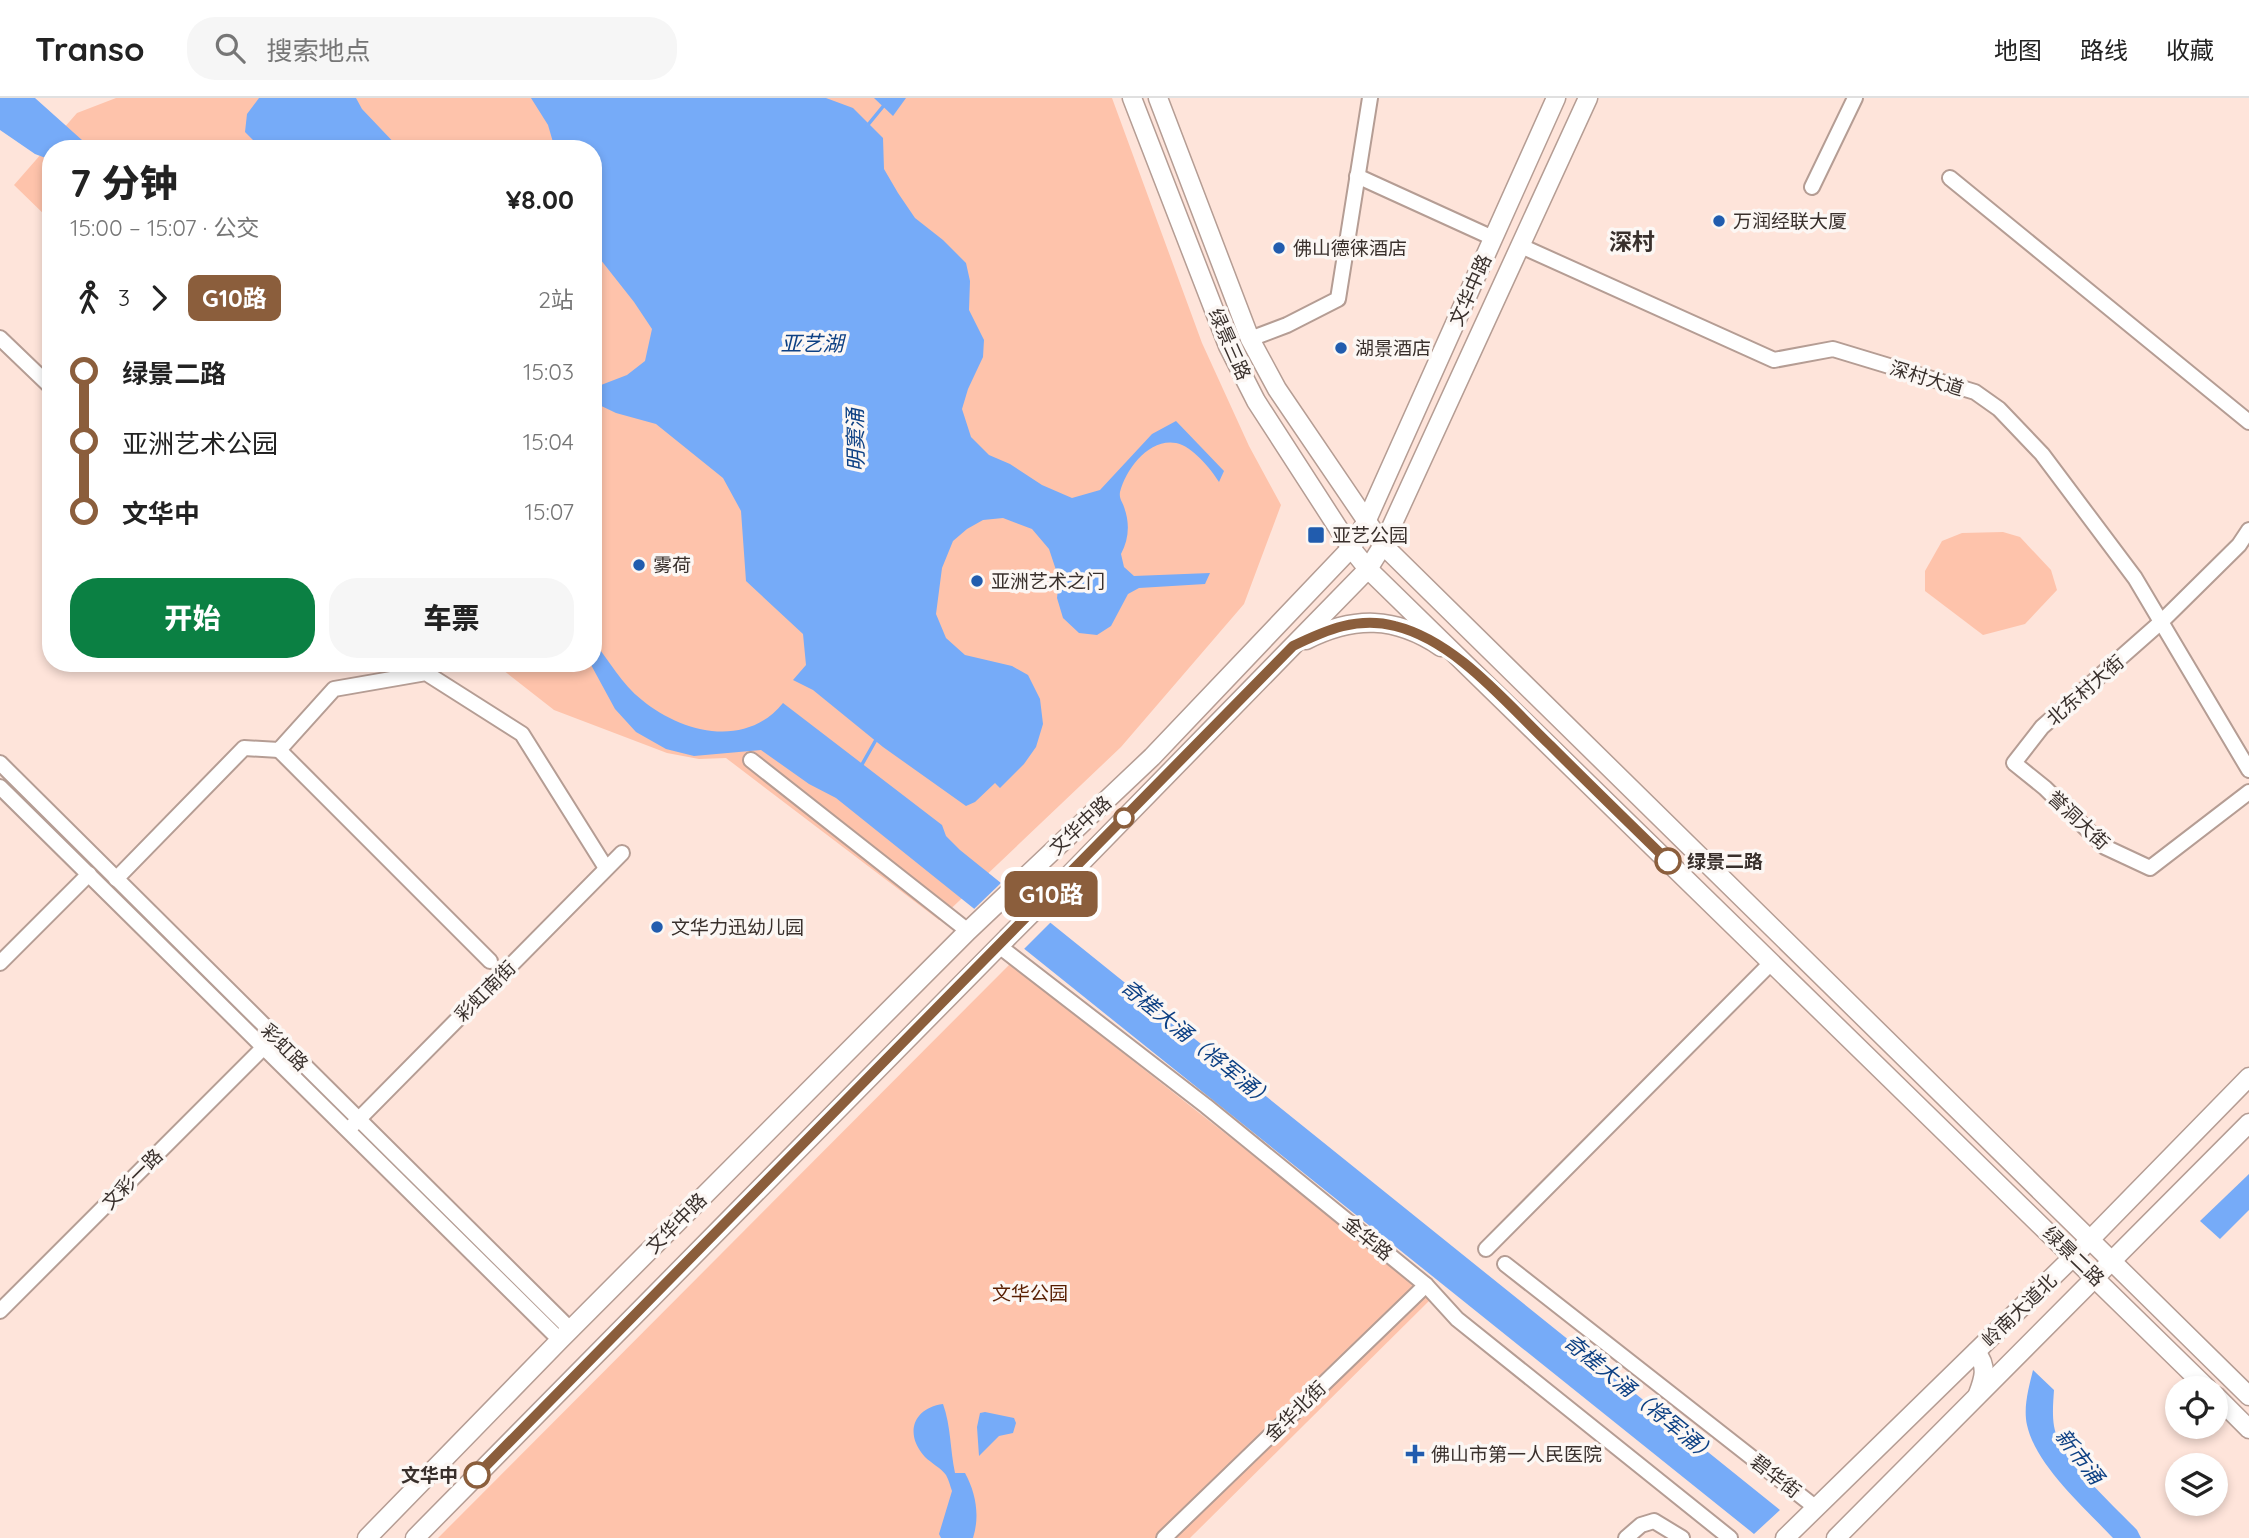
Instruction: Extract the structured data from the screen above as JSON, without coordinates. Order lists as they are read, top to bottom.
{
  "streets": {
    "main road": [
      "文华中路",
      "绿景三路",
      "绿景二路",
      "岭南大道北"
    ],
    "street": [
      "深村大道",
      "北东村大街",
      "誉洞大街",
      "彩虹南街",
      "彩虹路",
      "文彩一路",
      "金华路",
      "金华北街",
      "碧华街"
    ]
  },
  "crossings": [
    ["文华中路", "绿景三路"],
    ["文华中路", "深村大道"],
    ["文华中路", "彩虹路"],
    ["文华中路", "金华路"],
    ["文华中路", "绿景二路"],
    ["绿景三路", "绿景二路"],
    ["深村大道", "北东村大街"],
    ["北东村大街", "誉洞大街"],
    ["彩虹南街", "彩虹路"],
    ["彩虹路", "文彩一路"],
    ["金华路", "金华北街"],
    ["绿景二路", "岭南大道北"],
    ["岭南大道北", "碧华街"]
  ],
  "districts": ["深村"],
  "water": [
    "亚艺湖",
    "明窦涌",
    "奇槎大涌（将军涌）",
    "新市涌"
  ],
  "parks": ["文华公园"],
  "places": {
    "other": [
      "万润经联大厦",
      "佛山德徕酒店",
      "湖景酒店",
      "雾荷",
      "亚洲艺术之门",
      "绿景二路",
      "文华力迅幼儿园",
      "文华中"
    ],
    "transit": ["亚艺公园"],
    "health": ["佛山市第一人民医院"]
  },
  "lines": ["bus line G10路"],
  "page": {
    "header": "Transo",
    "search": "搜索地点",
    "nav": ["地图", "路线", "收藏"],
    "on_map": "G10路",
    "heading": ["7 分钟", "15:00 – 15:07 · 公交", "¥8.00"],
    "legs": ["3", "G10路", "2站"],
    "list": [
      {
        "name": "绿景二路",
        "value": "15:03"
      },
      {
        "name": "亚洲艺术公园",
        "value": "15:04"
      },
      {
        "name": "文华中",
        "value": "15:07"
      }
    ],
    "buttons": ["开始", "车票"]
  }
}
